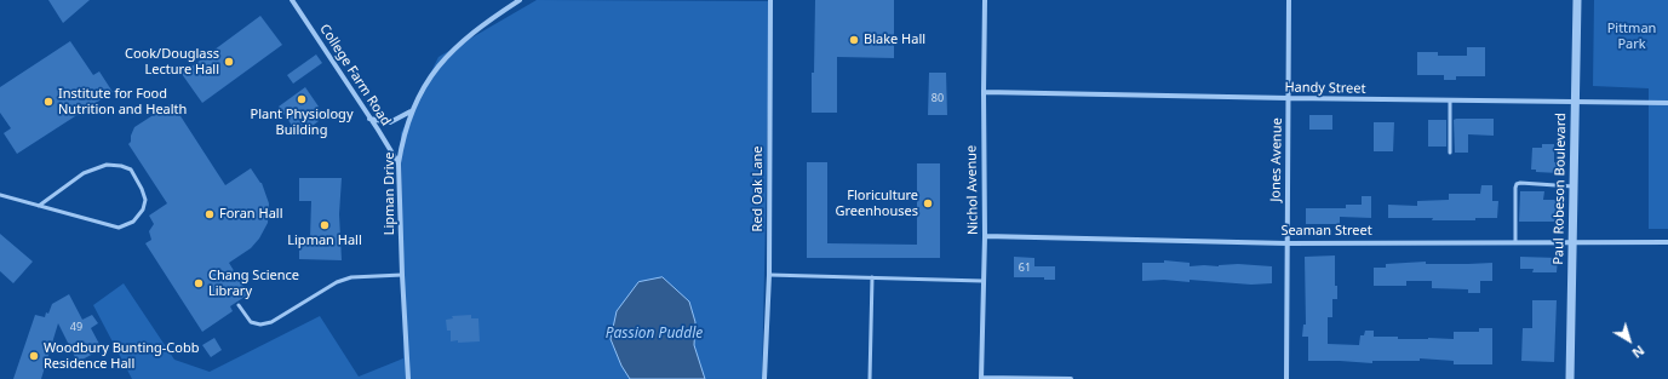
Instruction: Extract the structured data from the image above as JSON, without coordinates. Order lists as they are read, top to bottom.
{
  "streets": {
    "street": [
      "College Farm Road",
      "Handy Street",
      "Jones Avenue",
      "Red Oak Lane",
      "Paul Robeson Boulevard",
      "Nichol Avenue",
      "Lipman Drive",
      "Seaman Street"
    ]
  },
  "crossings": [
    ["College Farm Road", "Lipman Drive"],
    ["Handy Street", "Jones Avenue"],
    ["Handy Street", "Paul Robeson Boulevard"],
    ["Handy Street", "Nichol Avenue"],
    ["Jones Avenue", "Seaman Street"],
    ["Paul Robeson Boulevard", "Seaman Street"],
    ["Nichol Avenue", "Seaman Street"]
  ],
  "water": ["Passion Puddle"],
  "parks": ["Pittman Park"],
  "places": [
    "Blake Hall",
    "Cook/Douglass Lecture Hall",
    "Plant Physiology Building",
    "Institute for Food Nutrition and Health",
    "Floriculture Greenhouses",
    "Foran Hall",
    "Lipman Hall",
    "Chang Science Library",
    "Woodbury Bunting-Cobb Residence Hall"
  ],
  "house_numbers": ["80", "61", "49"],
  "north": "bottom right"
}
